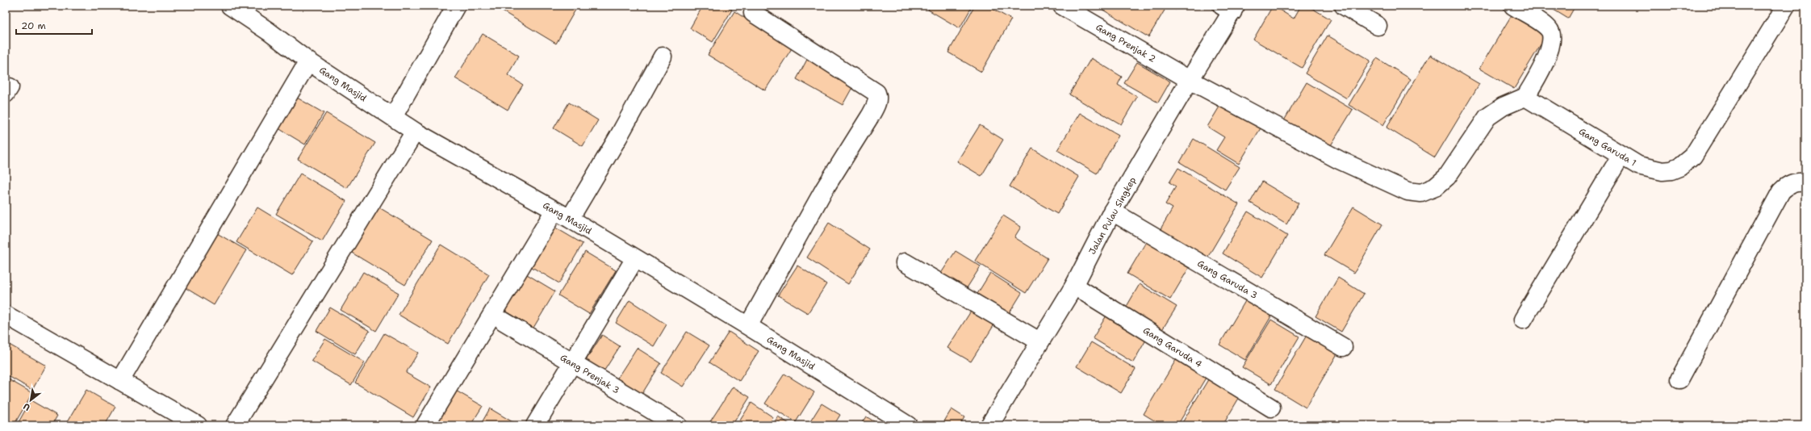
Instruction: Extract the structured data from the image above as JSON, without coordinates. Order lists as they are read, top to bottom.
{
  "streets": {
    "street": [
      "Gang Prenjak 2",
      "Gang Masjid",
      "Gang Garuda 1",
      "Jalan Pulau Singkep",
      "Gang Garuda 3",
      "Gang Garuda 4",
      "Gang Prenjak 3"
    ]
  },
  "crossings": [
    ["Gang Prenjak 2", "Gang Garuda 1"],
    ["Gang Prenjak 2", "Jalan Pulau Singkep"],
    ["Jalan Pulau Singkep", "Gang Garuda 3"],
    ["Jalan Pulau Singkep", "Gang Garuda 4"]
  ],
  "scale_bar": "20 m",
  "north": "bottom left"
}
